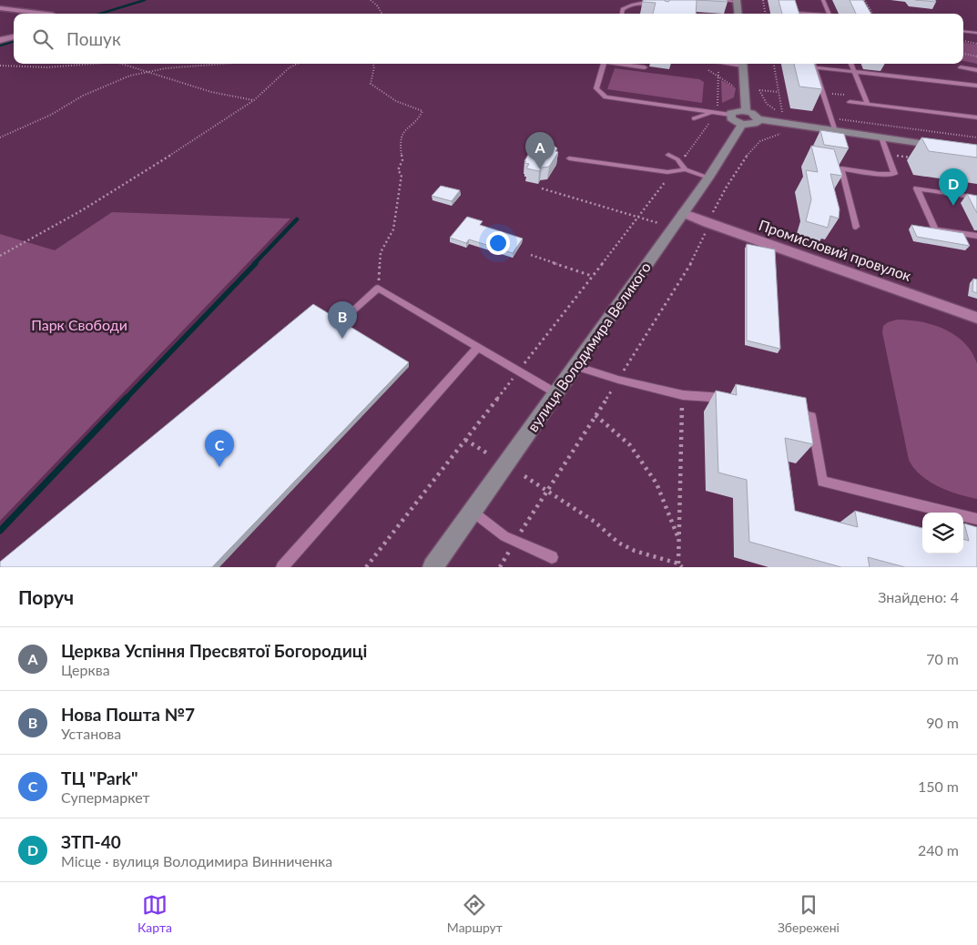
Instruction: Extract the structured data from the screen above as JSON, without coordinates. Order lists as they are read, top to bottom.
{
  "streets": {
    "street": ["Промисловий провулок", "вулиця Володимира Великого"]
  },
  "crossings": [
    ["Промисловий провулок", "вулиця Володимира Великого"]
  ],
  "parks": ["Парк Свободи"],
  "page": {
    "search": "Пошук",
    "pins": [
      "A",
      "D",
      "B",
      "C"
    ],
    "heading": ["Поруч", "Знайдено: 4"],
    "list": [
      {
        "mark": "A",
        "name": "Церква Успіння Пресвятої Богородиці",
        "note": "Церква",
        "value": "70 m"
      },
      {
        "mark": "B",
        "name": "Нова Пошта №7",
        "note": "Установа",
        "value": "90 m"
      },
      {
        "mark": "C",
        "name": "ТЦ \"Park\"",
        "note": "Супермаркет",
        "value": "150 m"
      },
      {
        "mark": "D",
        "name": "ЗТП-40",
        "note": "Місце · вулиця Володимира Винниченка",
        "value": "240 m"
      }
    ],
    "nav": ["Карта", "Маршрут", "Збережені"]
  }
}
